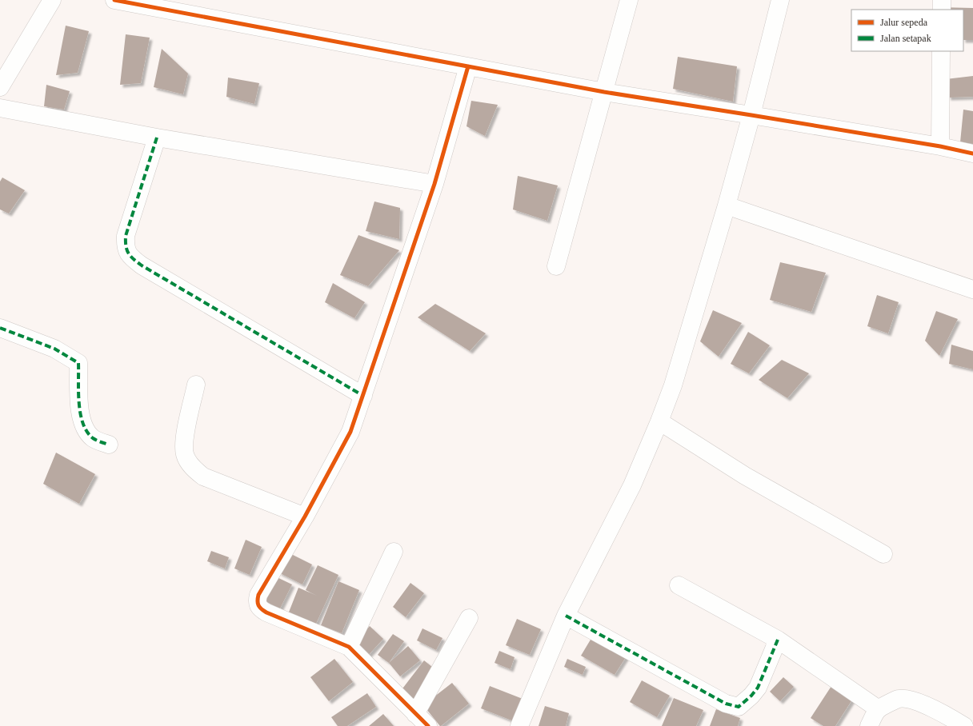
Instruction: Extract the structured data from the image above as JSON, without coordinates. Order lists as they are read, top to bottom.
{
  "legend": ["Jalur sepeda", "Jalan setapak"]
}
